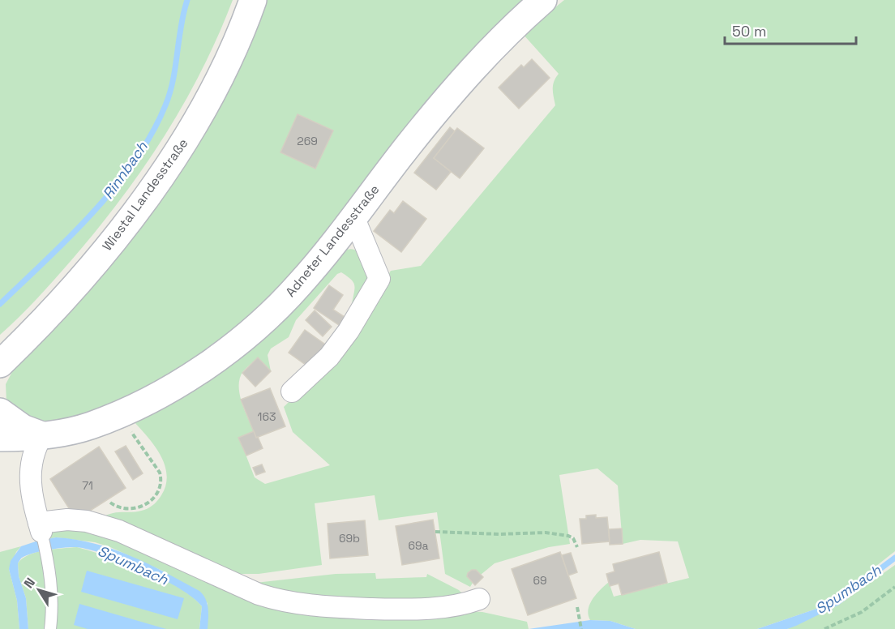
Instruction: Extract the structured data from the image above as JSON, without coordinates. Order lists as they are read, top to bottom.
{
  "streets": {
    "street": ["Wiestal Landesstraße", "Adneter Landesstraße"]
  },
  "water": ["Rinnbach", "Spumbach"],
  "house_numbers": [
    "269",
    "163",
    "71",
    "69b",
    "69a",
    "69"
  ],
  "scale_bar": "50 m",
  "north": "top left"
}
